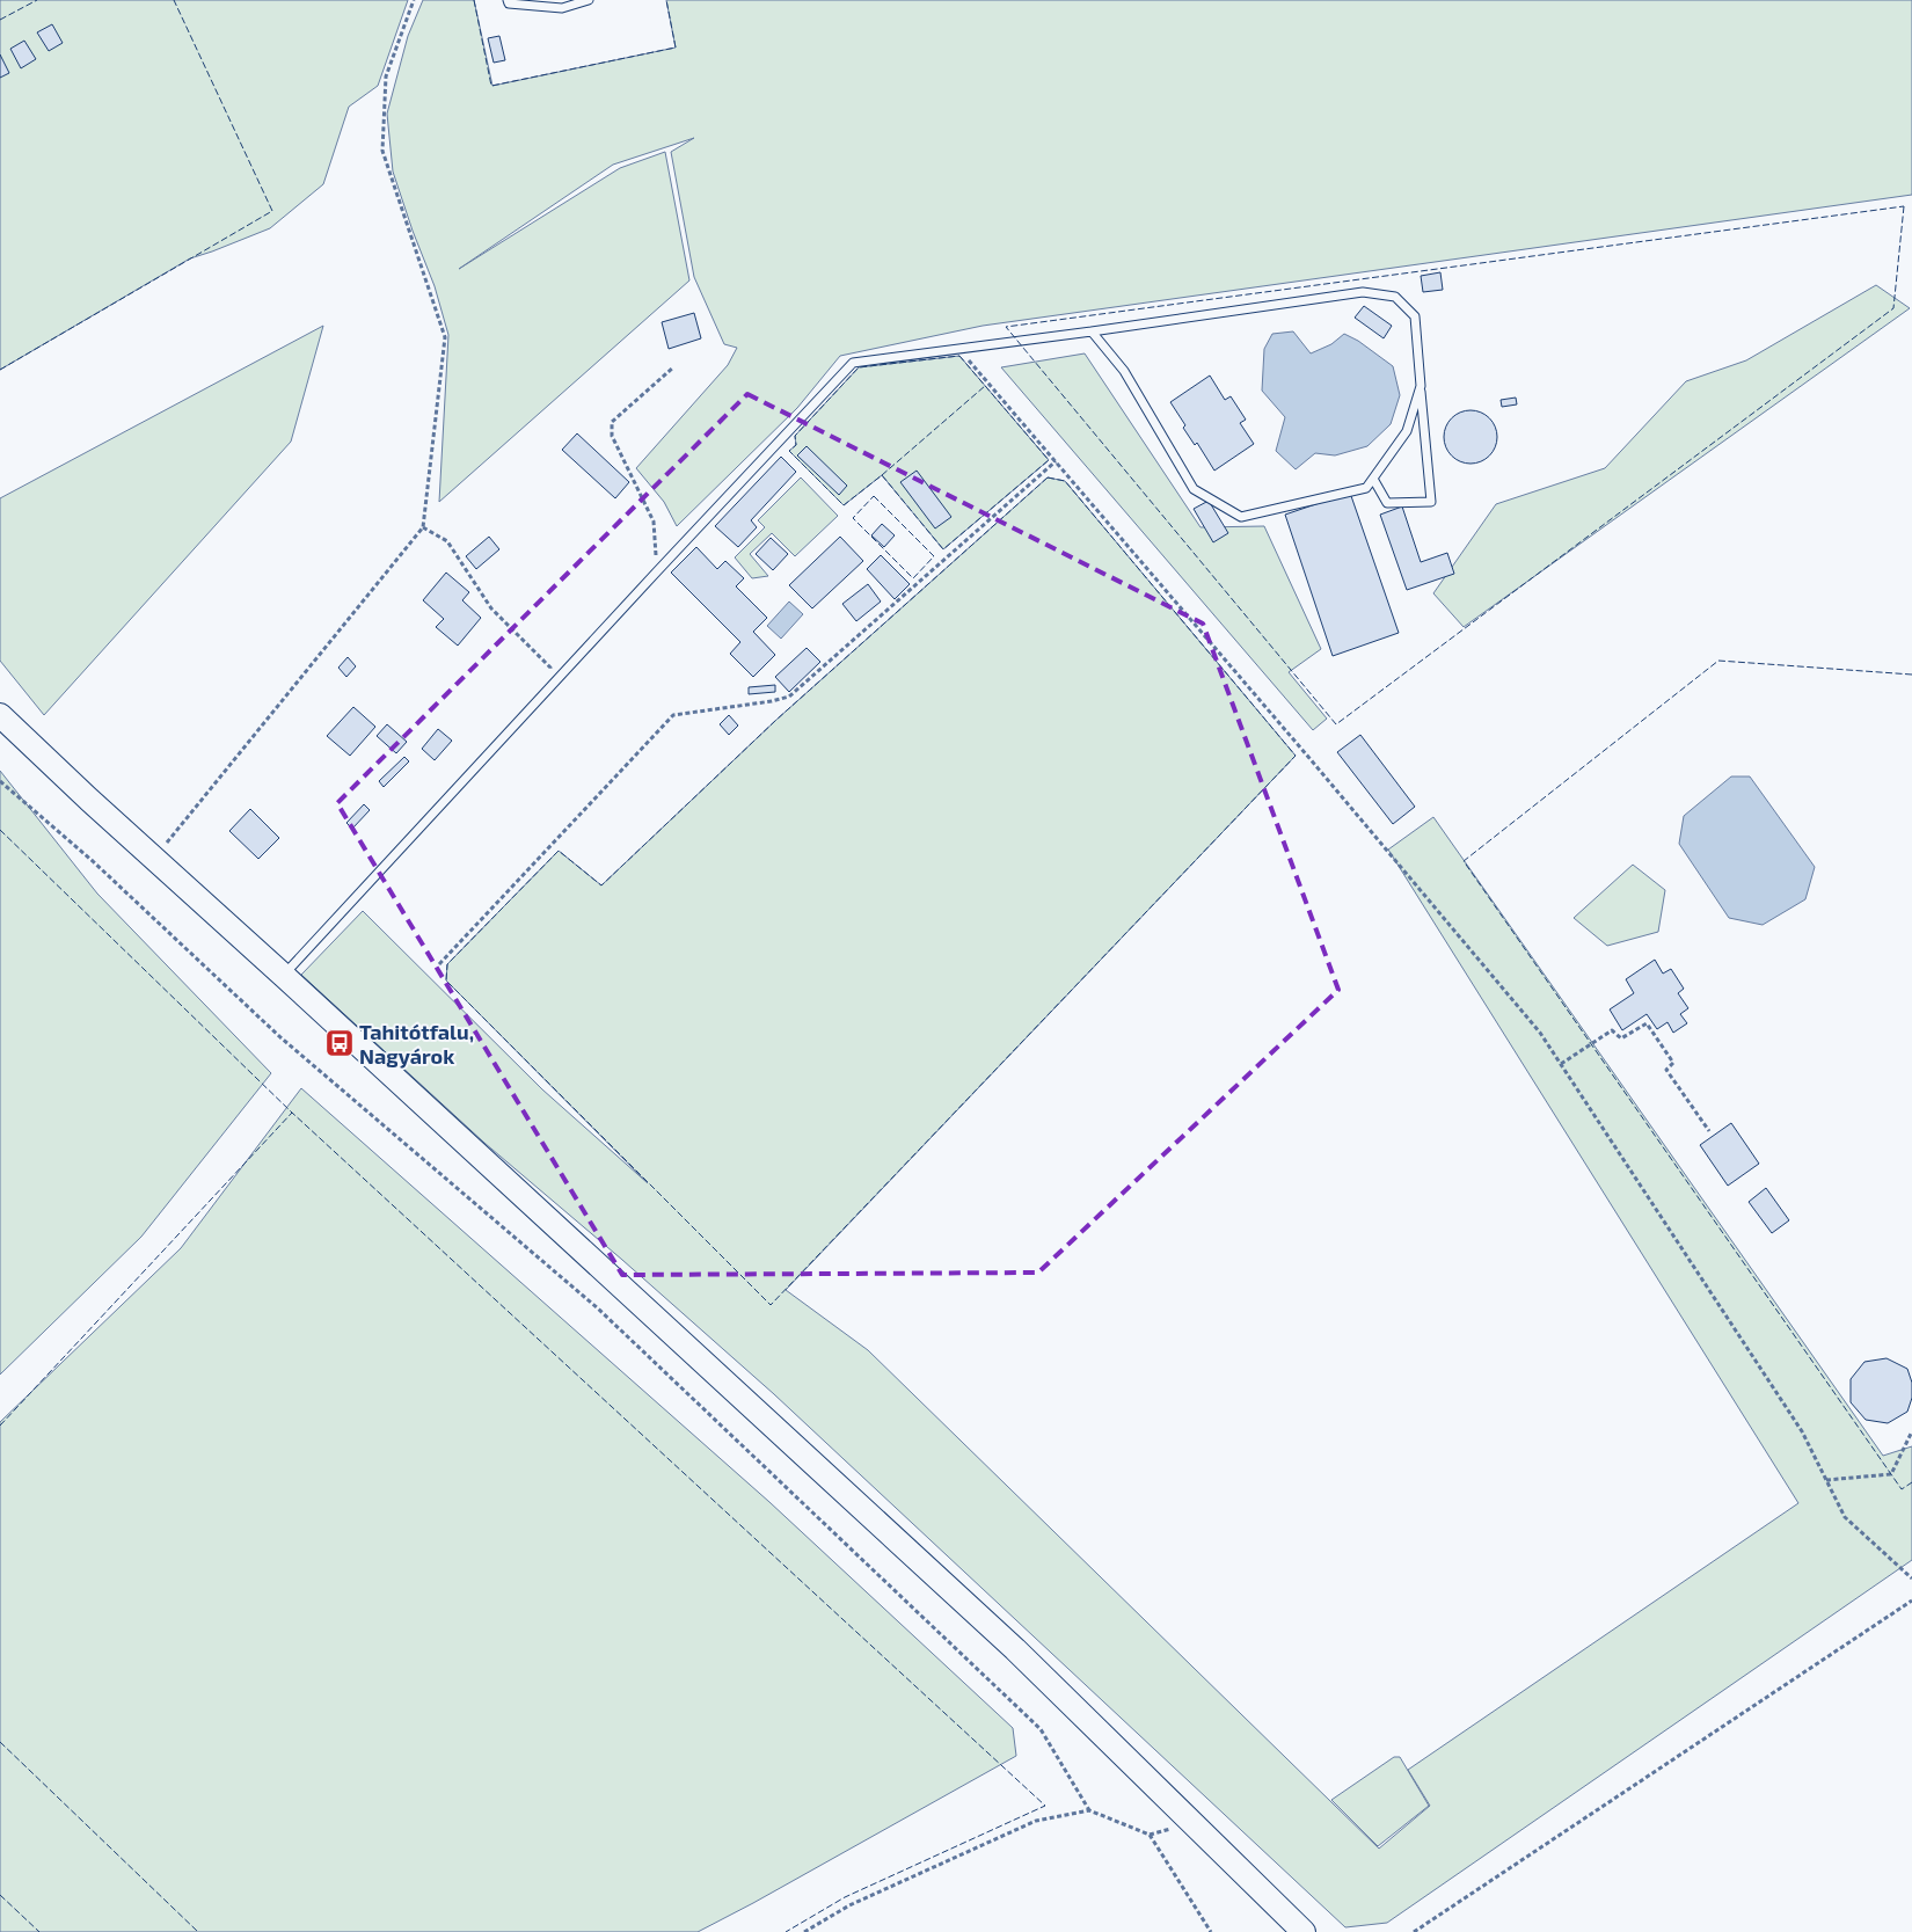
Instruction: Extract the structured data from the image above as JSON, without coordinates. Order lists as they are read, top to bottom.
{
  "places": {
    "bus stop": ["Tahitótfalu, Nagyárok"]
  }
}
